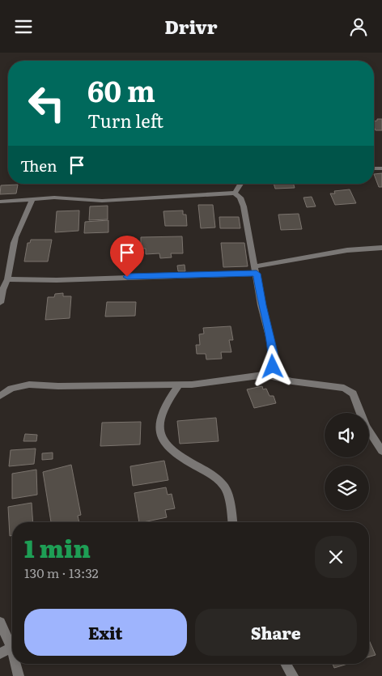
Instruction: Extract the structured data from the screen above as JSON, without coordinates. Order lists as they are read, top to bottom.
{
  "page": {
    "header": "Drivr",
    "turn": ["60 m", "Turn left"],
    "then": "Then",
    "heading": ["1 min", "130 m · 13:32"],
    "buttons": ["Exit", "Share"]
  }
}
